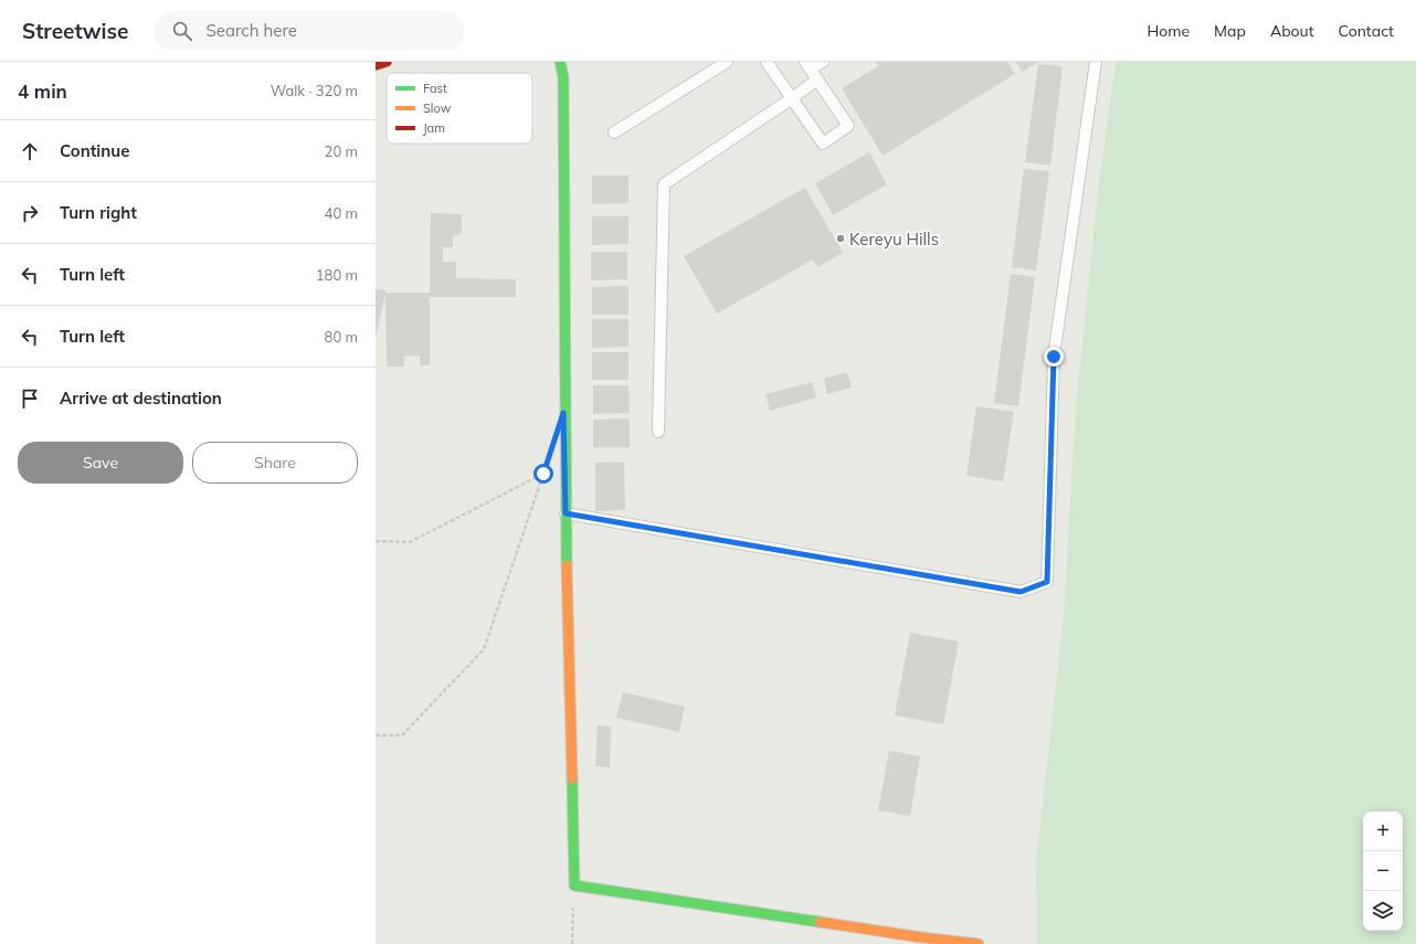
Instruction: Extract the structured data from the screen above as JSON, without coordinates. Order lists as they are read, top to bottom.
{
  "places": ["Kereyu Hills"],
  "legend": ["Fast", "Slow", "Jam"],
  "page": {
    "header": "Streetwise",
    "search": "Search here",
    "nav": [
      "Home",
      "Map",
      "About",
      "Contact"
    ],
    "heading": ["4 min", "Walk · 320 m"],
    "list": [
      ["Continue", "20 m"],
      ["Turn right", "40 m"],
      ["Turn left", "180 m"],
      ["Turn left", "80 m"],
      "Arrive at destination"
    ],
    "buttons": ["Save", "Share"],
    "map_buttons": ["+", "−"]
  }
}
